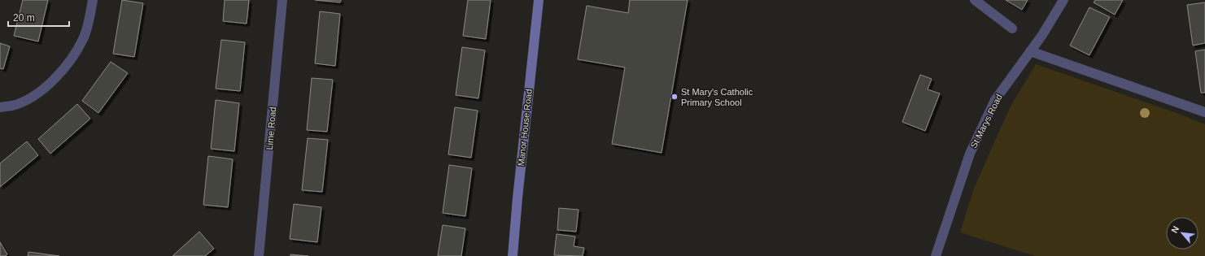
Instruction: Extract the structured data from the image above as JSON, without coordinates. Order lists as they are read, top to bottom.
{
  "streets": {
    "main road": ["Manor House Road"],
    "street": ["St Marys Road", "Lime Road"]
  },
  "places": ["St Mary's Catholic Primary School"],
  "scale_bar": "20 m",
  "north": "top left"
}
